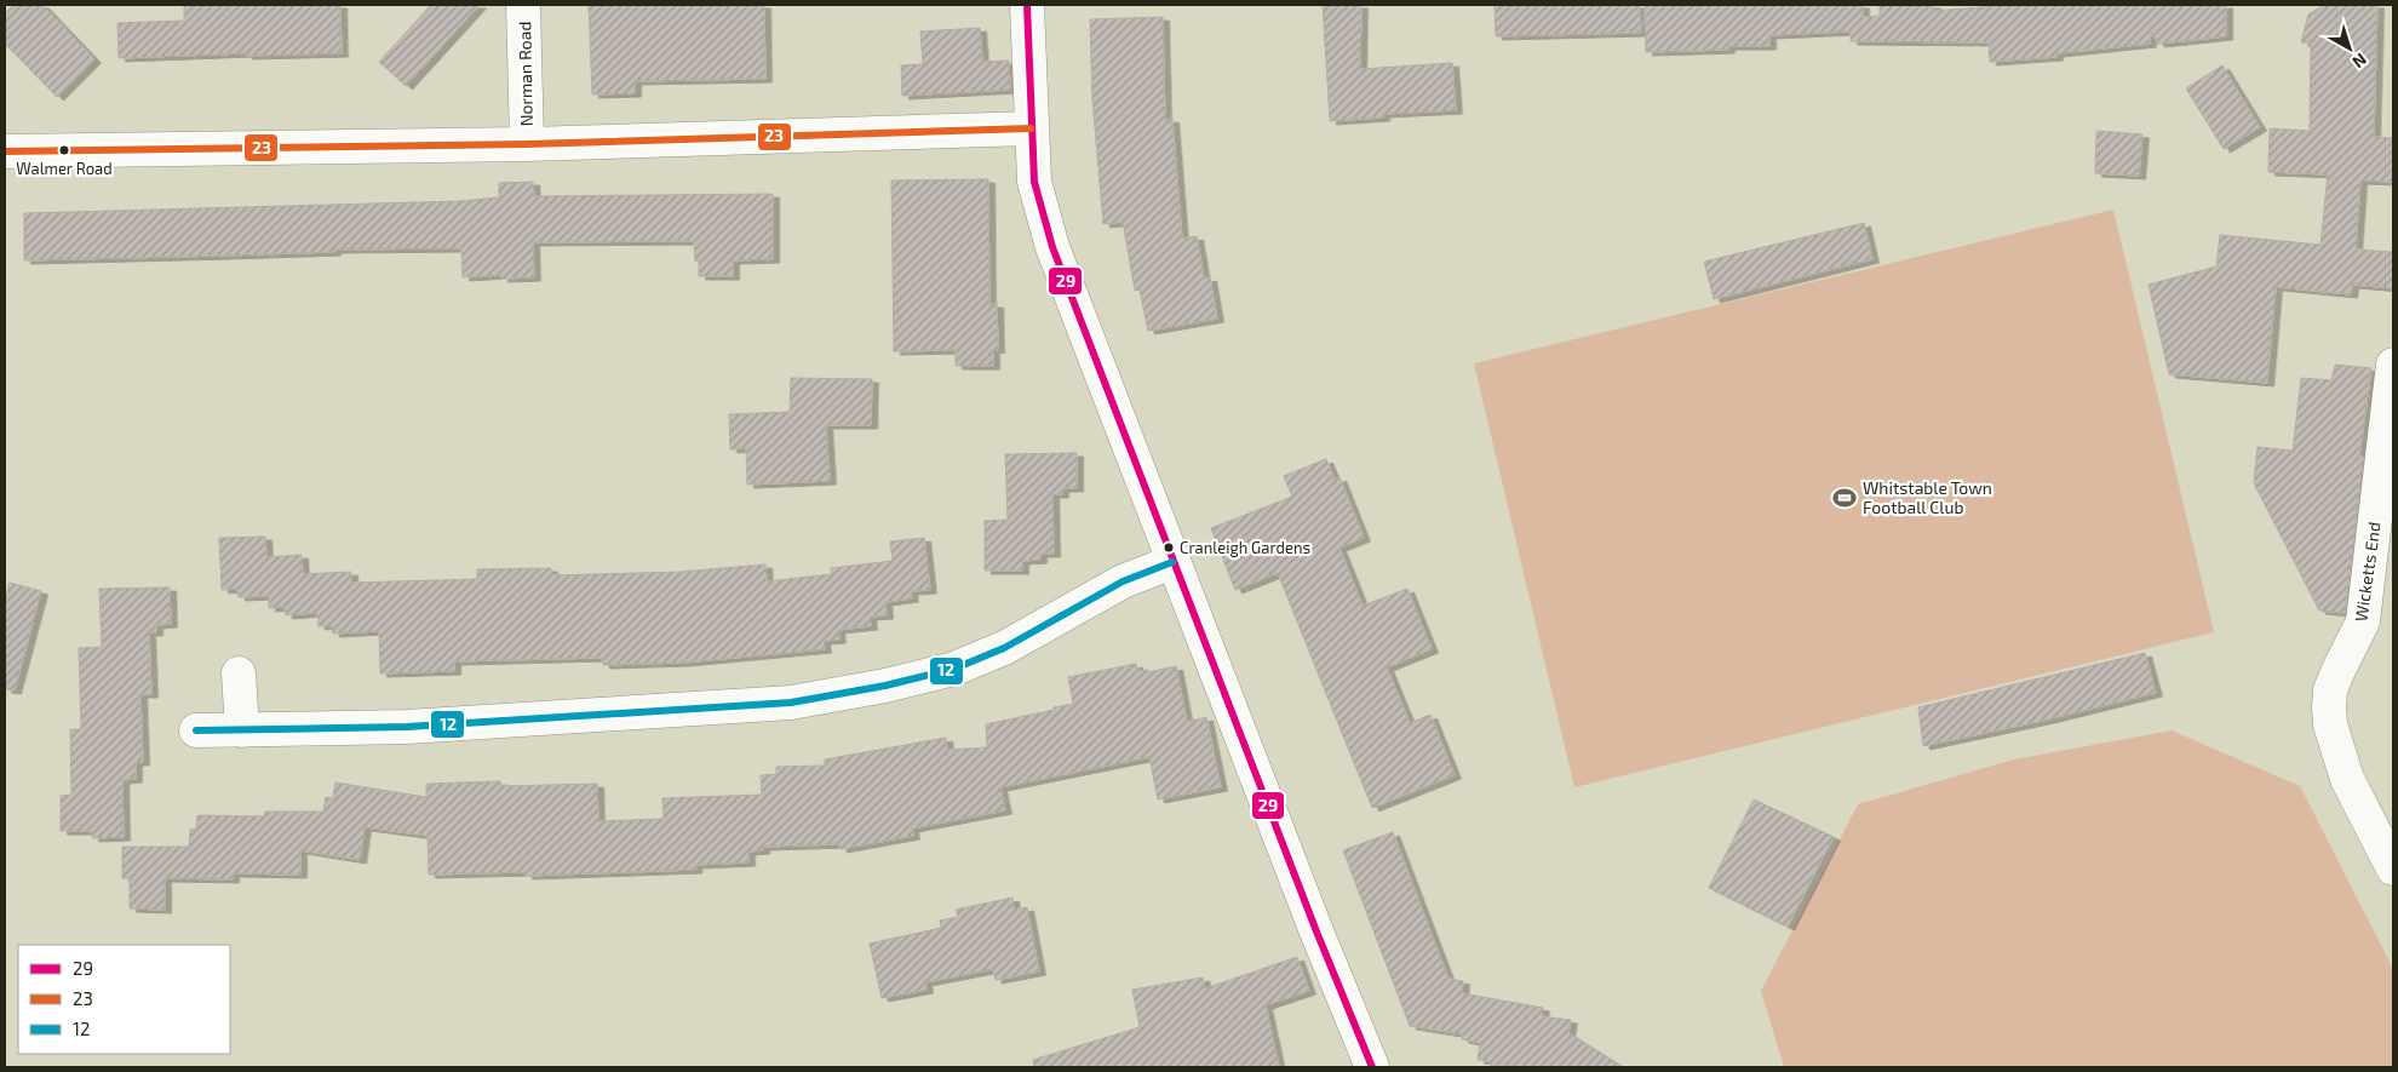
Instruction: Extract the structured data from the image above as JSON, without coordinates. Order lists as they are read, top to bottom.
{
  "streets": {
    "street": ["Norman Road", "Wicketts End"]
  },
  "places": {
    "other": ["Walmer Road", "Cranleigh Gardens"],
    "sports": ["Whitstable Town Football Club"]
  },
  "lines": ["transit line 29", "transit line 23", "transit line 12"],
  "legend": ["29", "23", "12"],
  "north": "bottom right"
}
